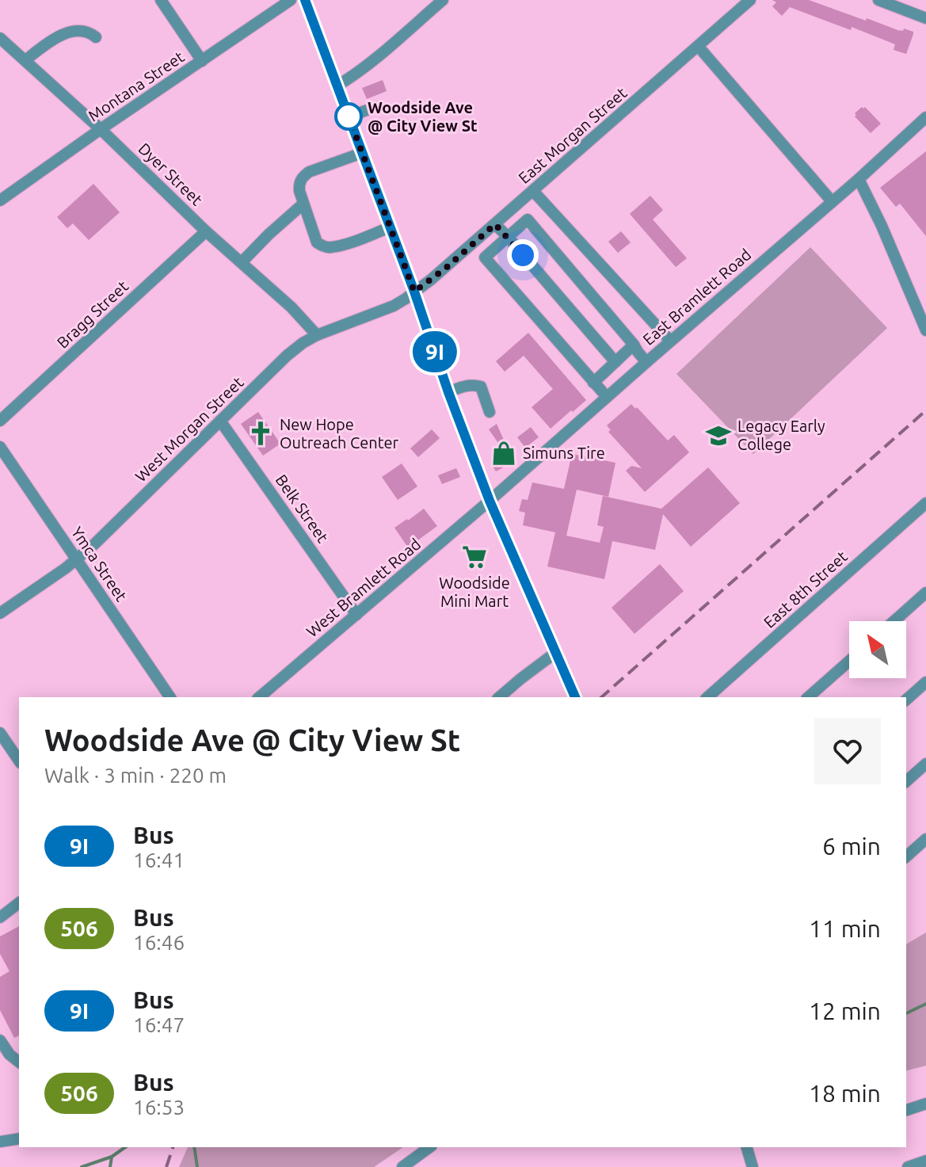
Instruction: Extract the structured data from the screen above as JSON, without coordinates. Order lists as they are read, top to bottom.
{
  "streets": {
    "street": [
      "Montana Street",
      "East Morgan Street",
      "Dyer Street",
      "East Bramlett Road",
      "Bragg Street",
      "West Morgan Street",
      "Belk Street",
      "Ymca Street",
      "West Bramlett Road",
      "East 8th Street"
    ]
  },
  "crossings": [
    ["Montana Street", "Dyer Street"],
    ["East Morgan Street", "West Morgan Street"],
    ["Dyer Street", "Bragg Street"],
    ["Dyer Street", "West Morgan Street"],
    ["East Bramlett Road", "West Bramlett Road"],
    ["West Morgan Street", "Belk Street"],
    ["West Morgan Street", "Ymca Street"],
    ["Belk Street", "West Bramlett Road"]
  ],
  "places": {
    "other": ["Woodside Ave @ City View St"],
    "church": ["New Hope Outreach Center"],
    "school or university": ["Legacy Early College"],
    "shop": ["Simuns Tire"],
    "supermarket": ["Woodside Mini Mart"]
  },
  "lines": ["bus line 9I"],
  "north": "top left",
  "page": {
    "on_map": "9I",
    "heading": ["Woodside Ave @ City View St", "Walk · 3 min · 220 m"],
    "list": [
      {
        "mark": "9I",
        "name": "Bus",
        "note": "16:41",
        "value": "6 min"
      },
      {
        "mark": "506",
        "name": "Bus",
        "note": "16:46",
        "value": "11 min"
      },
      {
        "mark": "9I",
        "name": "Bus",
        "note": "16:47",
        "value": "12 min"
      },
      {
        "mark": "506",
        "name": "Bus",
        "note": "16:53",
        "value": "18 min"
      }
    ]
  }
}
